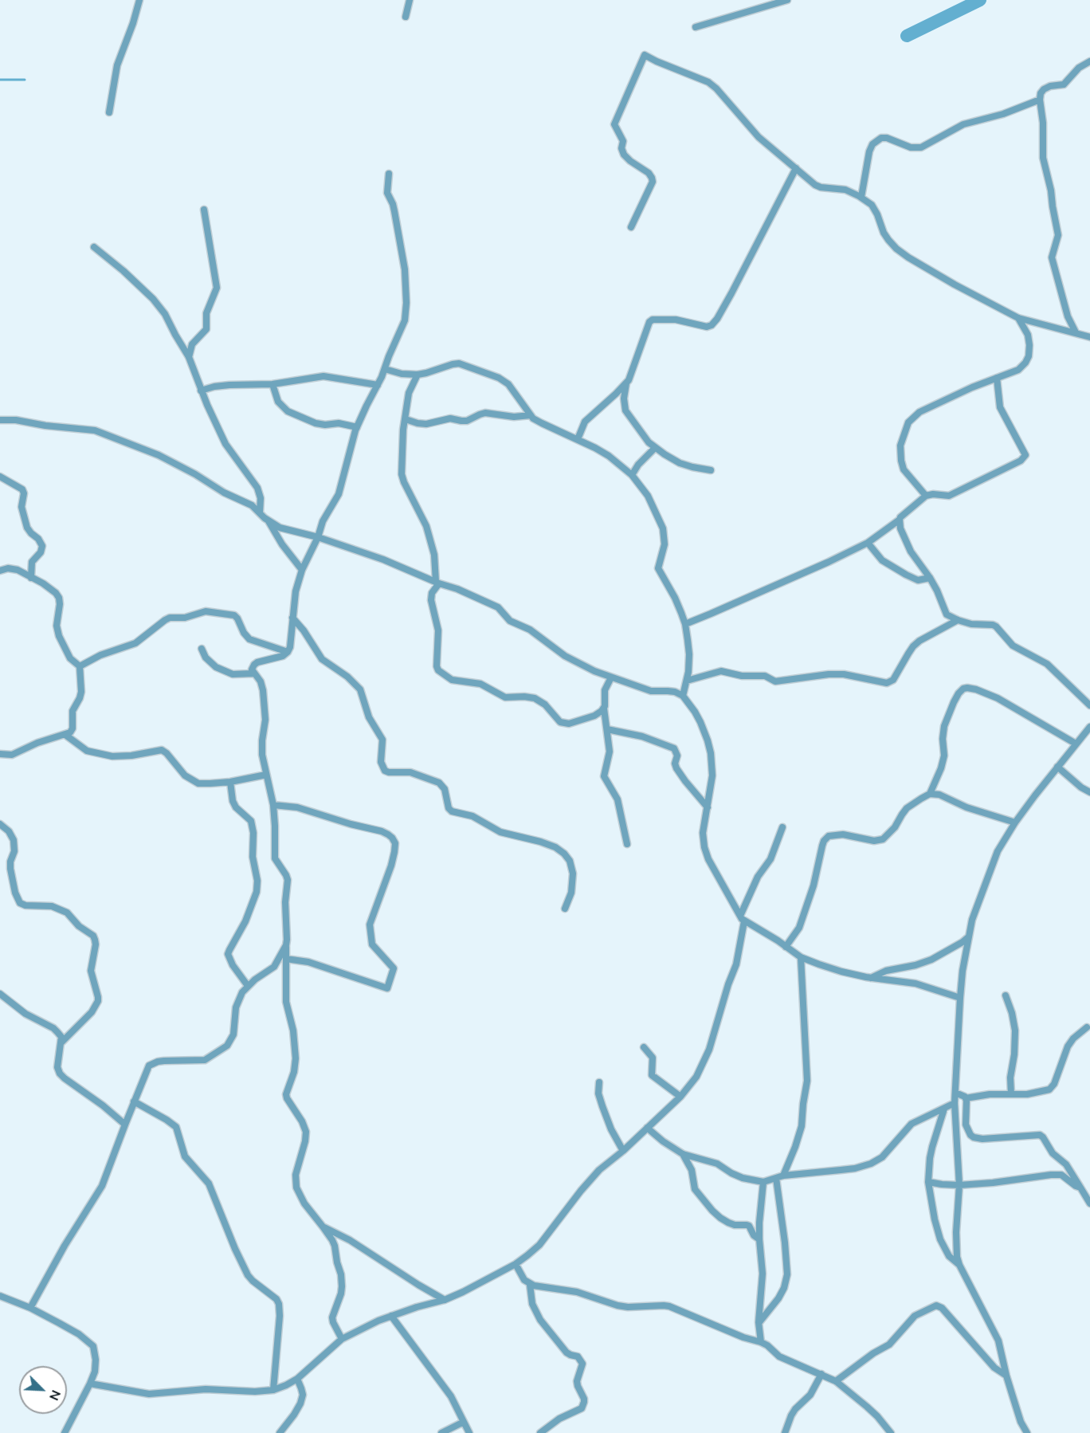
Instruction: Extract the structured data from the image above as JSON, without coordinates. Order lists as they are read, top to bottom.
{
  "north": "bottom right"
}
